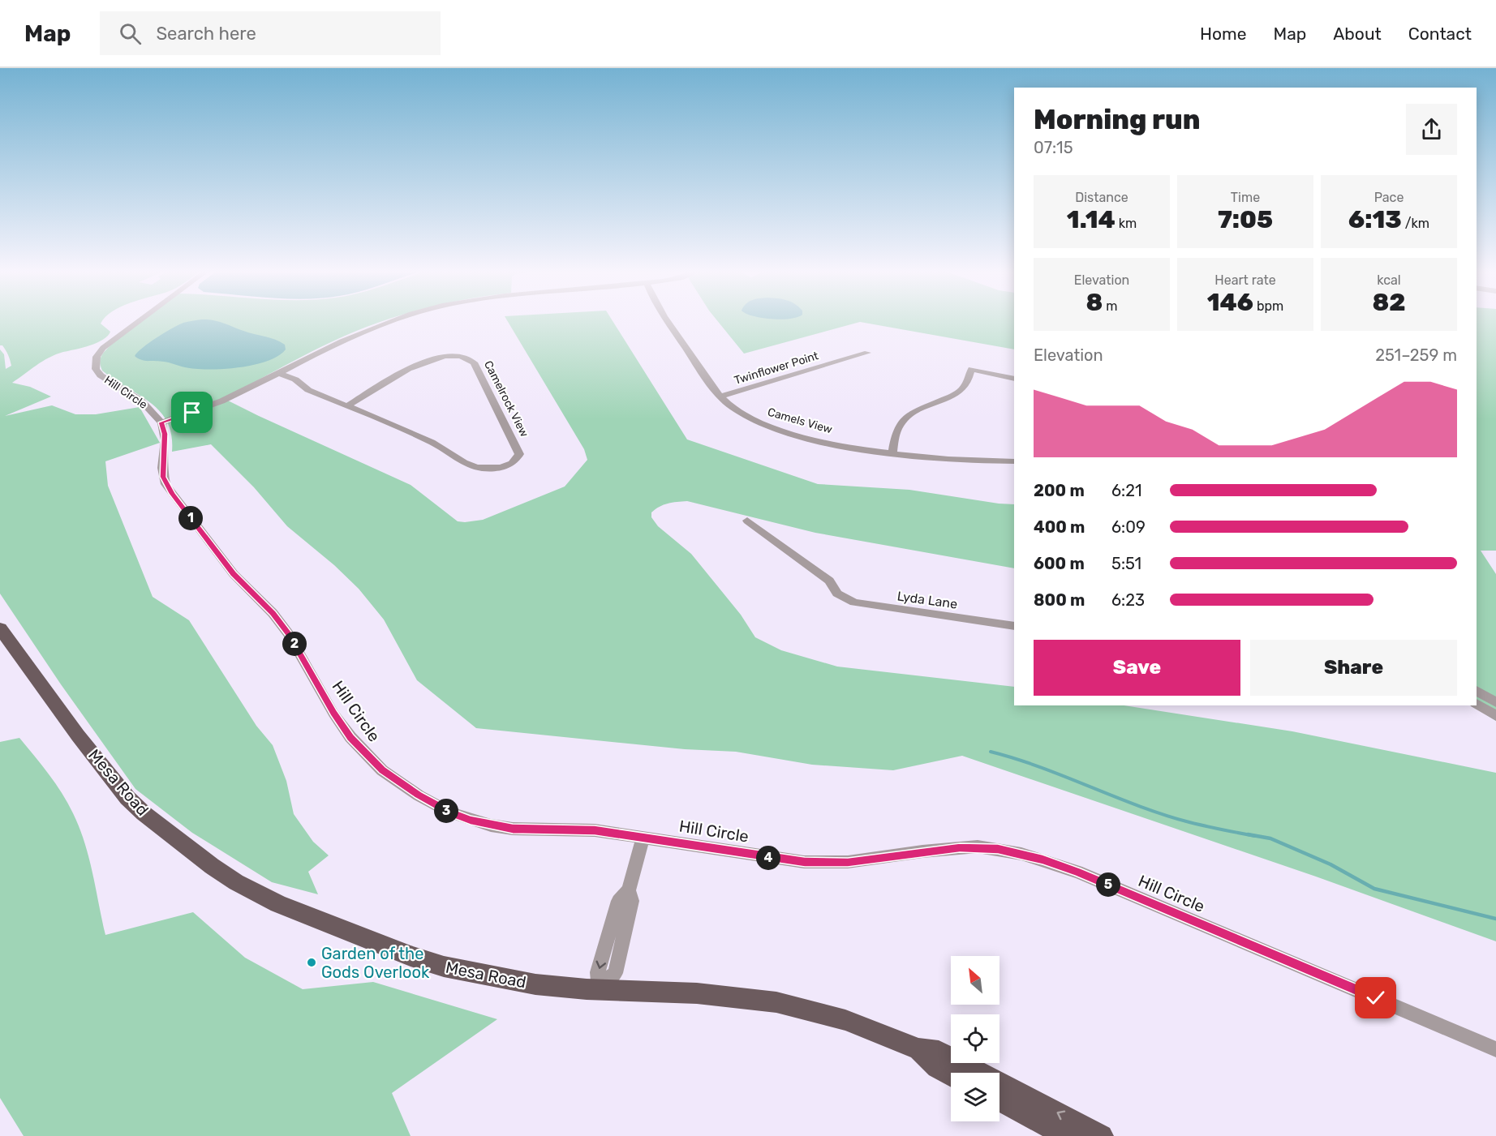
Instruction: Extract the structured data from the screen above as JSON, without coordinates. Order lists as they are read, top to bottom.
{
  "streets": {
    "main road": ["Mesa Road"],
    "street": [
      "Twinflower Point",
      "Hill Circle",
      "Camelrock View",
      "Camels View",
      "Lyda Lane"
    ]
  },
  "crossings": [
    ["Twinflower Point", "Camels View"]
  ],
  "places": ["Garden of the Gods Overlook"],
  "north": "top left",
  "page": {
    "header": "Map",
    "search": "Search here",
    "nav": [
      "Home",
      "Map",
      "About",
      "Contact"
    ],
    "heading": ["Morning run", "07:15"],
    "stats": [
      ["Distance", "1.14 km"],
      ["Time", "7:05"],
      ["Pace", "6:13 /km"],
      ["Elevation", "8 m"],
      ["Heart rate", "146 bpm"],
      ["kcal", "82"]
    ],
    "chart": ["Elevation", "251–259 m"],
    "list": [
      {
        "name": "200 m",
        "note": "6:21"
      },
      {
        "name": "400 m",
        "note": "6:09"
      },
      {
        "name": "600 m",
        "note": "5:51"
      },
      {
        "name": "800 m",
        "note": "6:23"
      }
    ],
    "pins": [
      "1",
      "2",
      "3",
      "4",
      "5"
    ],
    "buttons": ["Save", "Share"]
  }
}
